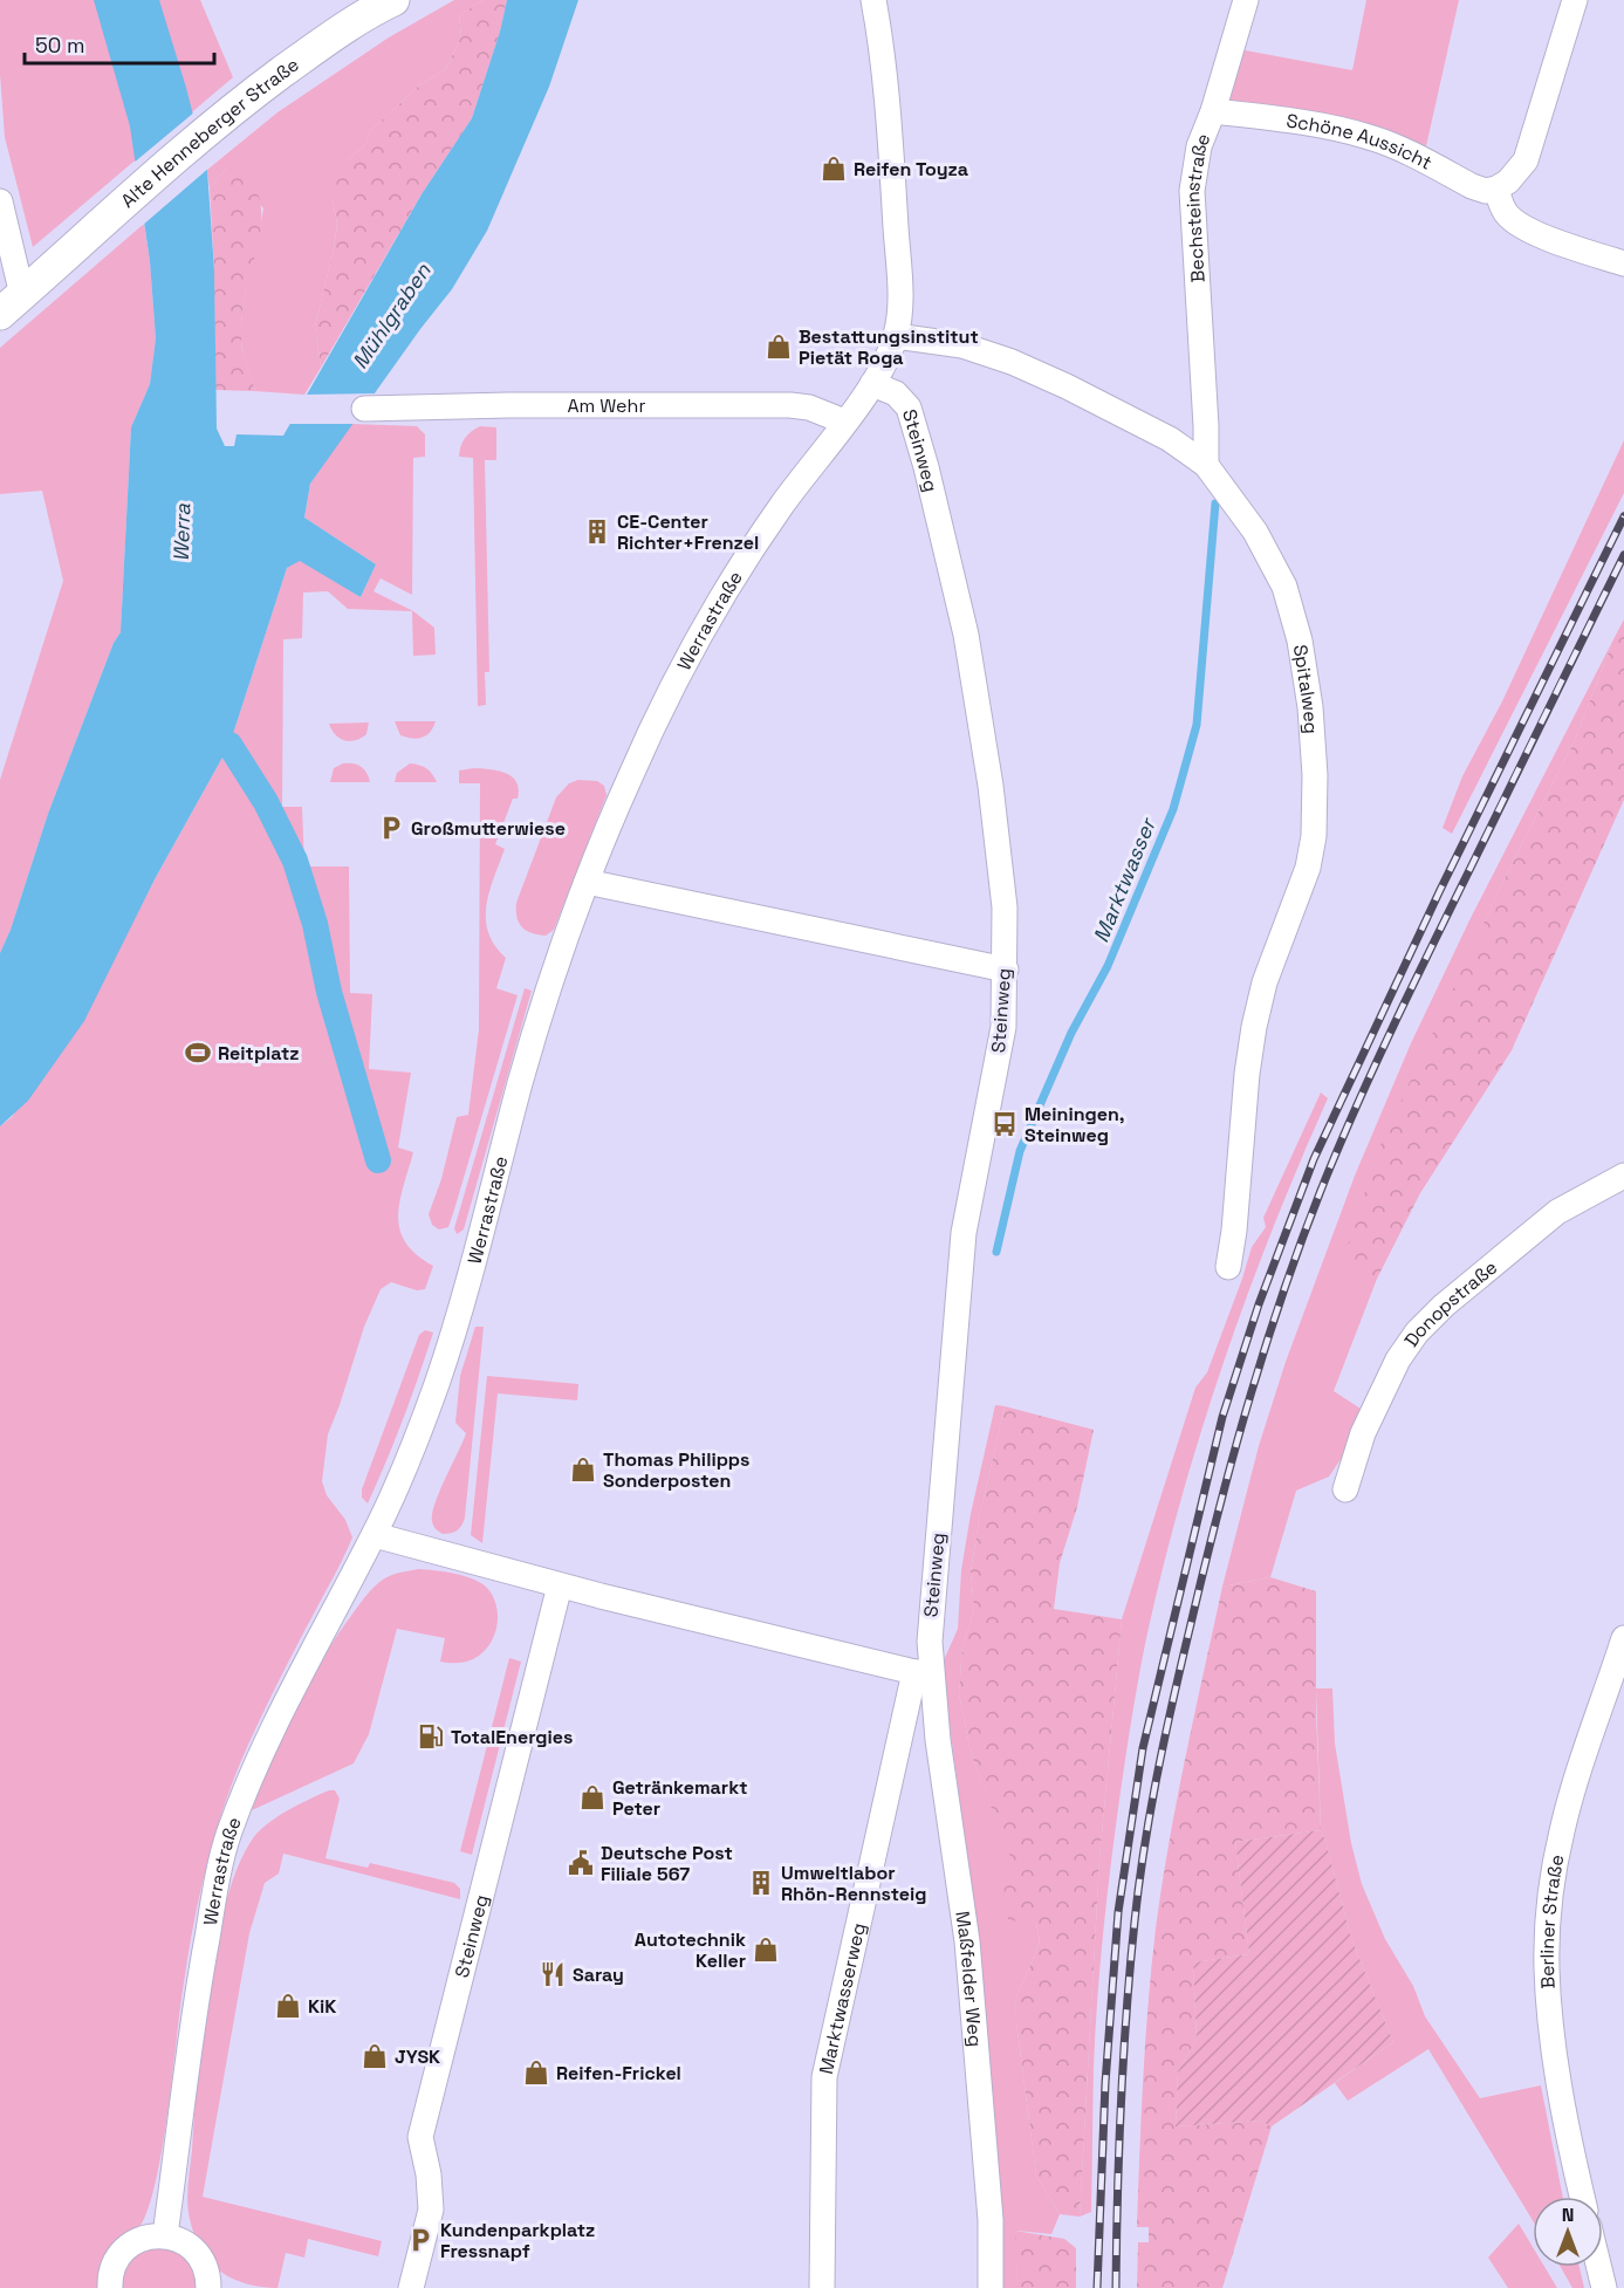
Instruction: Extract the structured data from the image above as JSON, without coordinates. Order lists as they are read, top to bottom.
{
  "streets": {
    "main road": ["Alte Henneberger Straße"],
    "street": [
      "Schöne Aussicht",
      "Bechsteinstraße",
      "Am Wehr",
      "Steinweg",
      "Werrastraße",
      "Spitalweg",
      "Donopstraße",
      "Berliner Straße",
      "Maßfelder Weg",
      "Marktwasserweg"
    ]
  },
  "crossings": [
    ["Schöne Aussicht", "Bechsteinstraße"],
    ["Bechsteinstraße", "Spitalweg"],
    ["Am Wehr", "Werrastraße"],
    ["Steinweg", "Werrastraße"],
    ["Steinweg", "Maßfelder Weg"],
    ["Steinweg", "Marktwasserweg"],
    ["Maßfelder Weg", "Marktwasserweg"]
  ],
  "water": ["Mühlgraben", "Werra", "Marktwasser"],
  "places": {
    "shop": [
      "Reifen Toyza",
      "Bestattungsinstitut Pietät Roga",
      "Thomas Philipps Sonderposten",
      "Getränkemarkt Peter",
      "Autotechnik Keller",
      "KiK",
      "JYSK",
      "Reifen-Frickel"
    ],
    "building": ["CE-Center Richter+Frenzel", "Umweltlabor Rhön-Rennsteig"],
    "parking": ["Großmutterwiese", "Kundenparkplatz Fressnapf"],
    "sports": ["Reitplatz"],
    "bus stop": ["Meiningen, Steinweg"],
    "fuel station": ["TotalEnergies"],
    "public building": ["Deutsche Post Filiale 567"],
    "restaurant": ["Saray"]
  },
  "scale_bar": "50 m",
  "north": "top"
}
